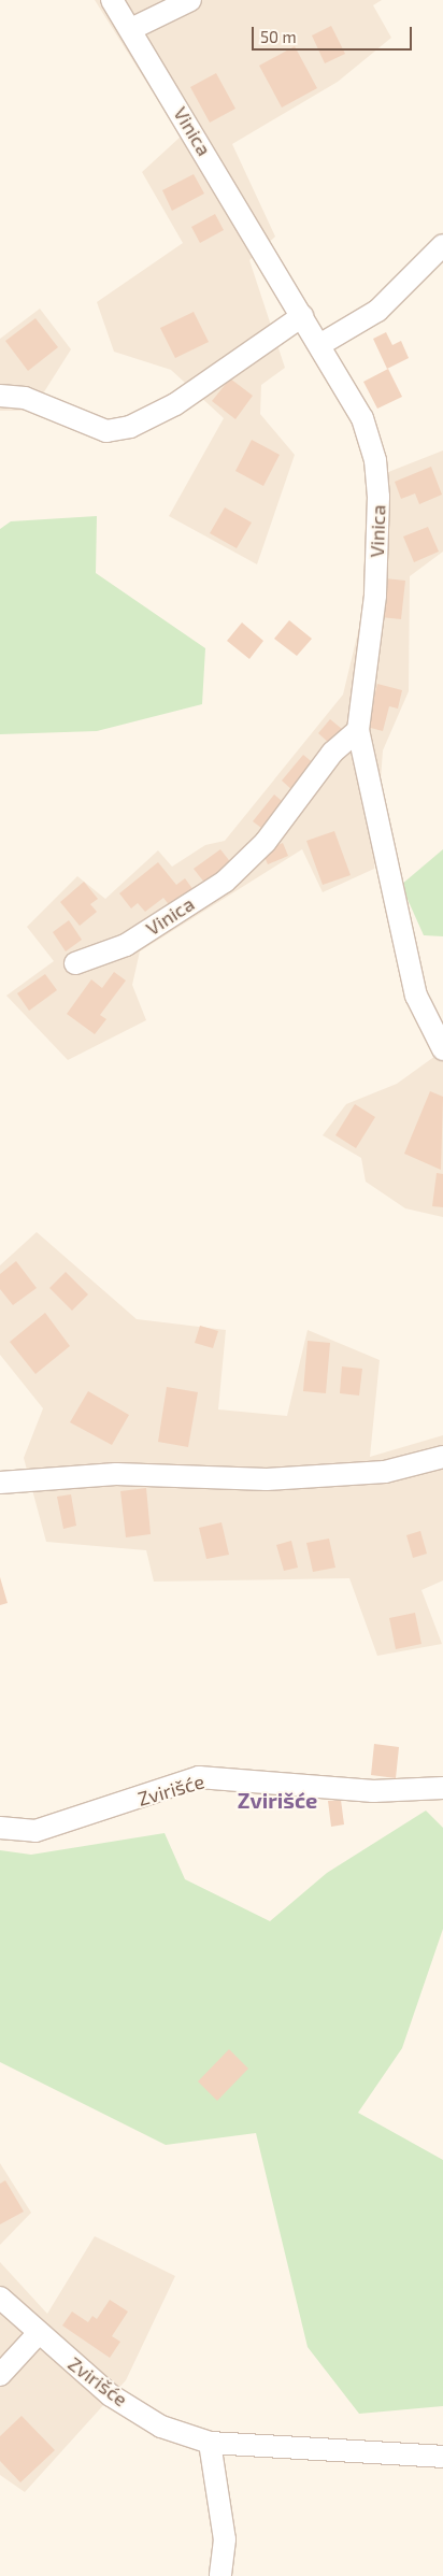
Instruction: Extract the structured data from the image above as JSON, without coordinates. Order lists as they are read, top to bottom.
{
  "streets": {
    "street": ["Vinica", "Zvirišće"]
  },
  "districts": ["Zvirišće"],
  "scale_bar": "50 m"
}
